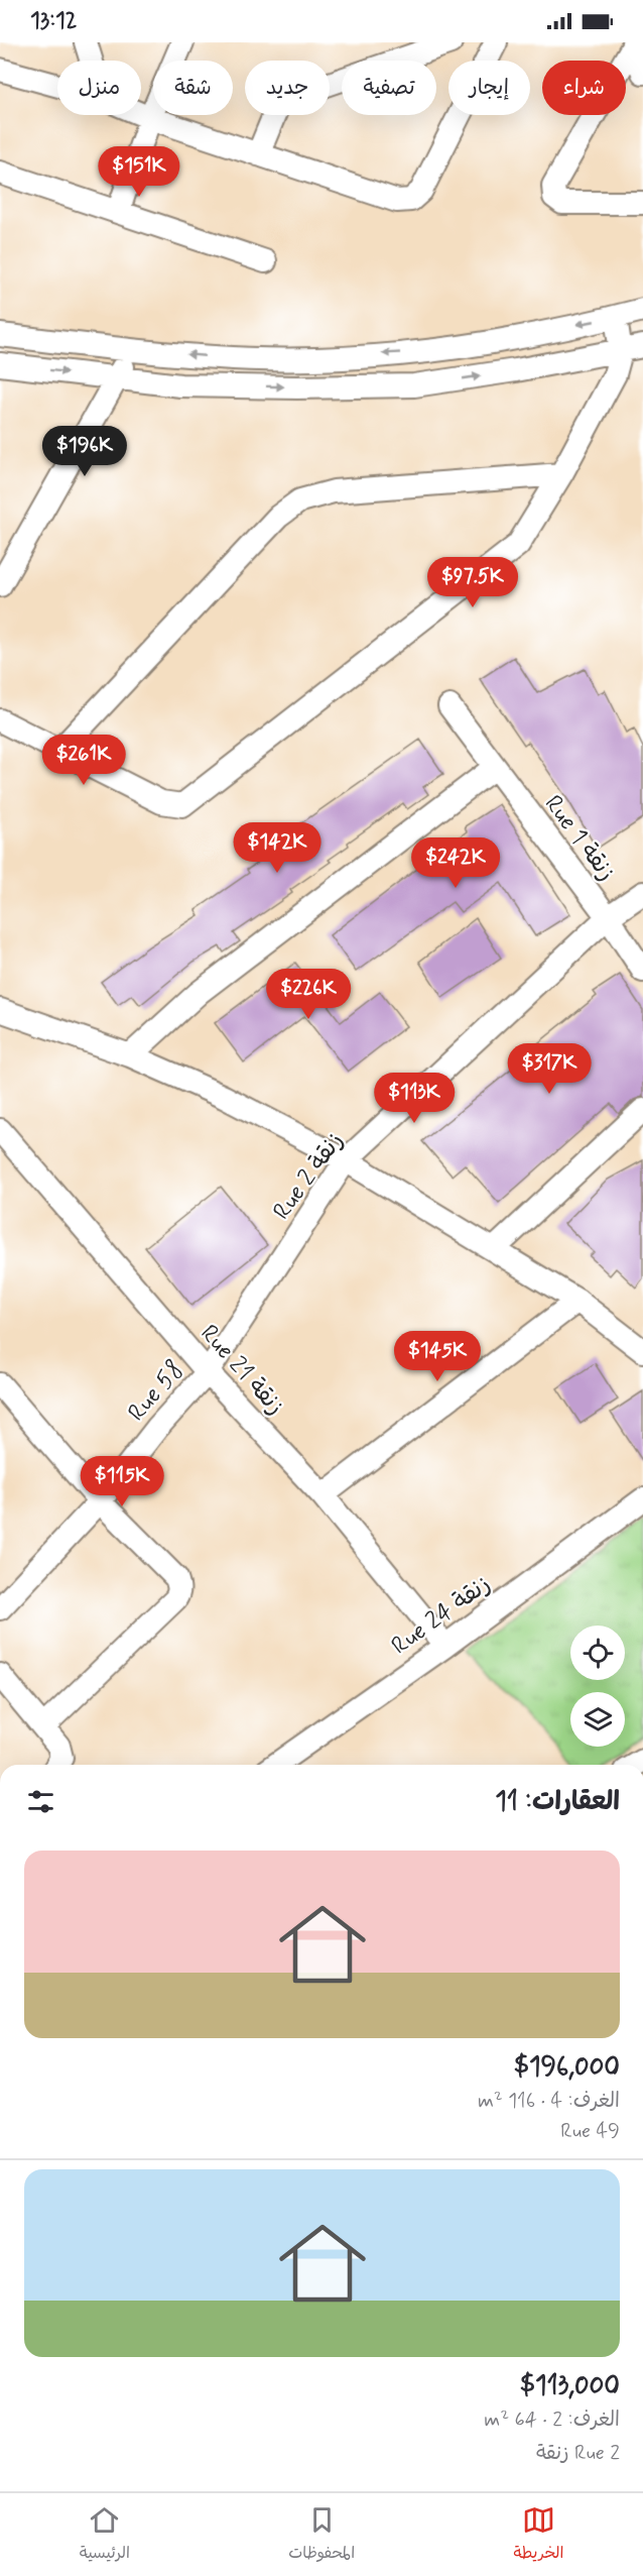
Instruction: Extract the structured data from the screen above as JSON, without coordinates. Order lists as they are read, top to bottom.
{
  "streets": {
    "street": [
      "Rue 1 زنقة",
      "Rue 2 زنقة",
      "Rue 21 زنقة",
      "Rue 58",
      "Rue 24 زنقة"
    ]
  },
  "crossings": [
    ["Rue 1 زنقة", "Rue 2 زنقة"],
    ["Rue 2 زنقة", "Rue 21 زنقة"],
    ["Rue 2 زنقة", "Rue 58"],
    ["Rue 21 زنقة", "Rue 58"],
    ["Rue 21 زنقة", "Rue 24 زنقة"]
  ],
  "page": {
    "status": "13:12",
    "chip": [
      "شراء",
      "إيجار",
      "تصفية",
      "جديد",
      "شقة",
      "منزل"
    ],
    "price": [
      "$151K",
      "$196K",
      "$97.5K",
      "$261K",
      "$142K",
      "$242K",
      "$226K",
      "$317K",
      "$113K",
      "$145K",
      "$115K"
    ],
    "heading": "العقارات: 11",
    "list": [
      {
        "name": "$196,000",
        "note": "الغرف: 4 · 116 m² · Rue 49"
      },
      {
        "name": "$113,000",
        "note": "الغرف: 2 · 64 m² · Rue 2 زنقة"
      }
    ],
    "tabs": ["الخريطة", "المحفوظات", "الرئيسية"]
  }
}
